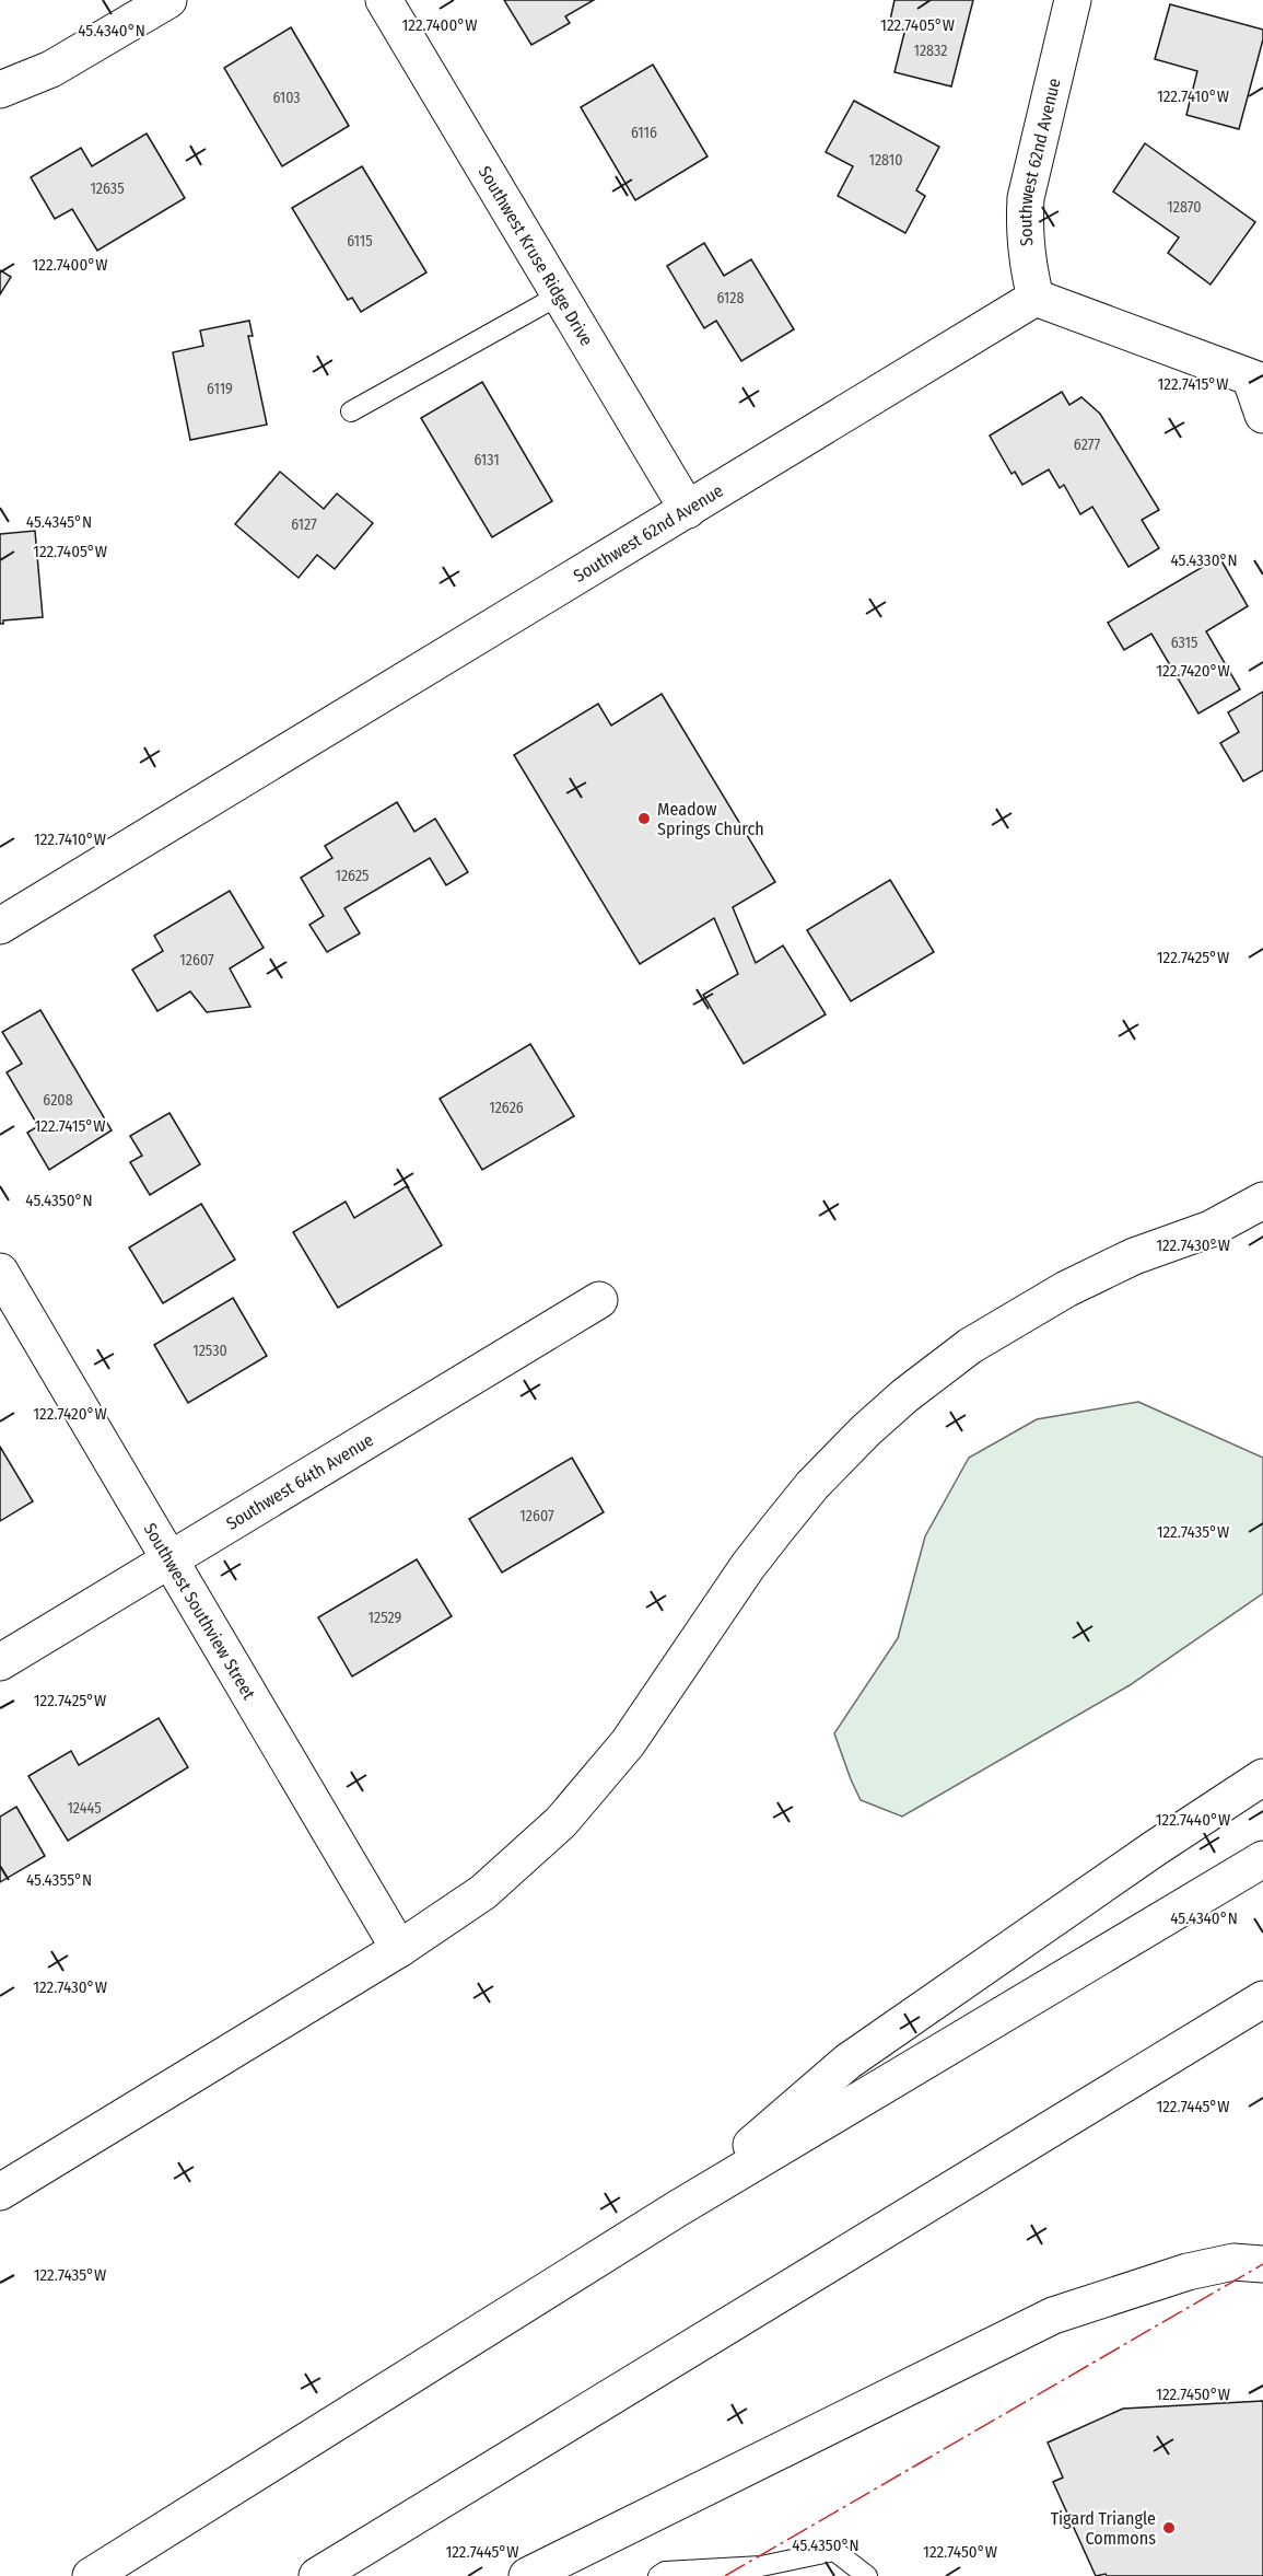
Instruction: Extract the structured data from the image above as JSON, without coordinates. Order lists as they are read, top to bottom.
{
  "streets": {
    "main road": [
      "Southwest 62nd Avenue",
      "Southwest Kruse Ridge Drive",
      "Southwest 64th Avenue",
      "Southwest Southview Street"
    ]
  },
  "crossings": [
    ["Southwest 62nd Avenue", "Southwest Kruse Ridge Drive"],
    ["Southwest 64th Avenue", "Southwest Southview Street"]
  ],
  "places": ["Meadow Springs Church", "Tigard Triangle Commons"],
  "house_numbers": [
    "12832",
    "6103",
    "6116",
    "12810",
    "12635",
    "12870",
    "6115",
    "6128",
    "6119",
    "6277",
    "6131",
    "6127",
    "6315",
    "12625",
    "12607",
    "6208",
    "12626",
    "12530",
    "12607",
    "12529",
    "12445"
  ],
  "coordinates": [
    "122.7400°W",
    "122.7405°W",
    "45.4340°N",
    "122.7410°W",
    "122.7415°W",
    "45.4345°N",
    "45.4330°N",
    "122.7420°W",
    "122.7425°W",
    "45.4350°N",
    "122.7430°W",
    "122.7435°W",
    "122.7440°W",
    "45.4355°N",
    "122.7445°W",
    "122.7450°W"
  ]
}
